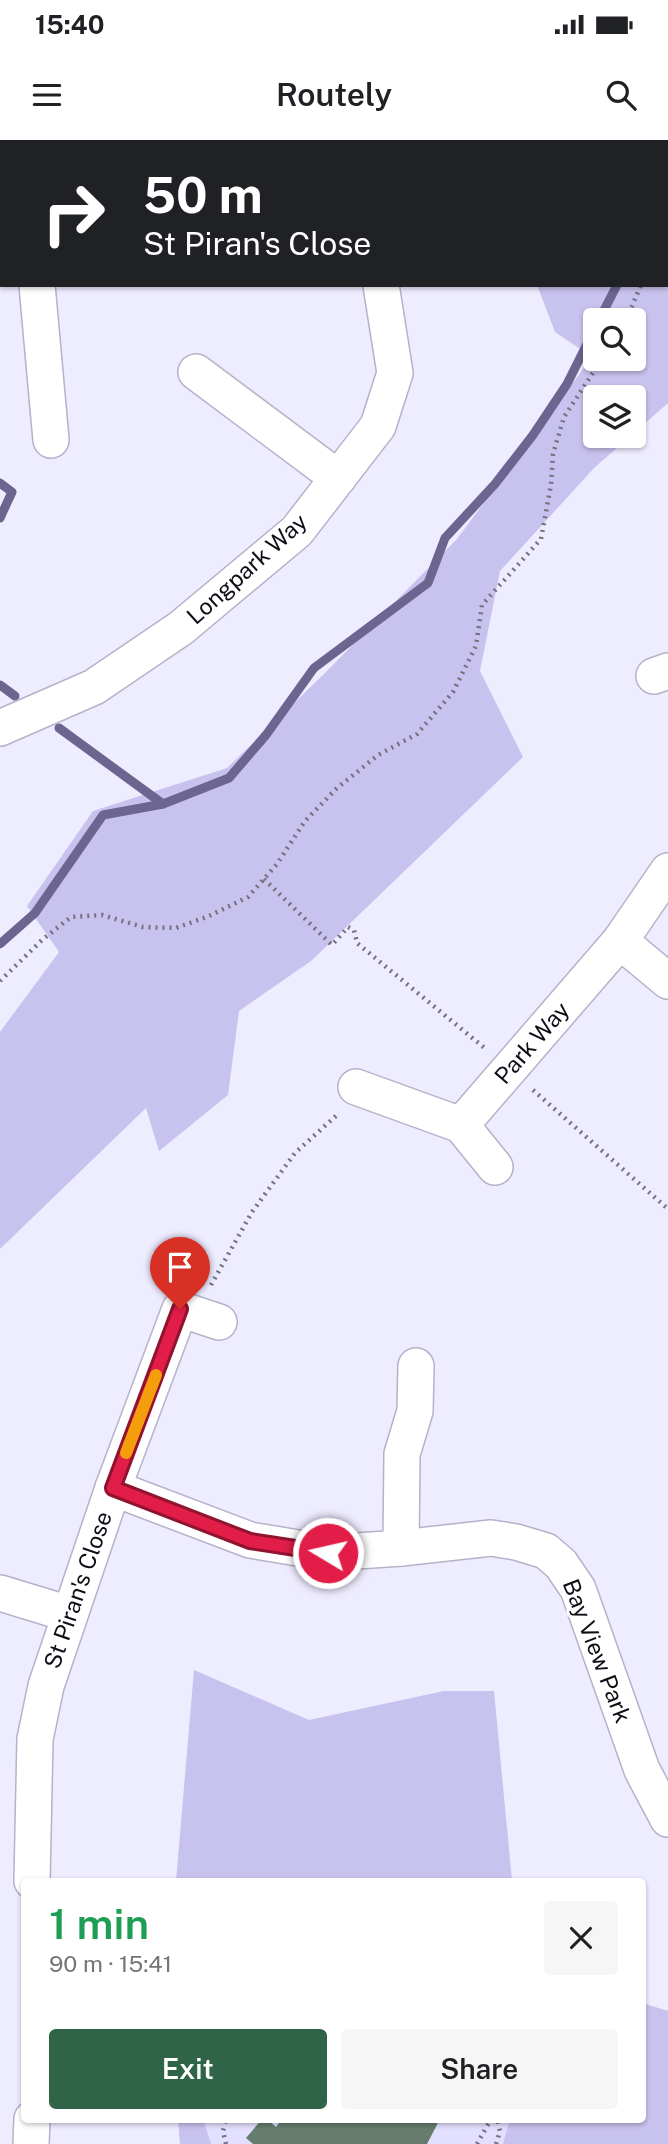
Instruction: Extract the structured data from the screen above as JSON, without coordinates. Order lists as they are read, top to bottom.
{
  "streets": {
    "street": [
      "Longpark Way",
      "Park Way",
      "St Piran's Close",
      "Bay View Park"
    ]
  },
  "crossings": [
    ["St Piran's Close", "Bay View Park"]
  ],
  "page": {
    "status": "15:40",
    "header": "Routely",
    "turn": ["50 m", "St Piran's Close"],
    "heading": ["1 min", "90 m · 15:41"],
    "buttons": ["Exit", "Share"]
  }
}
